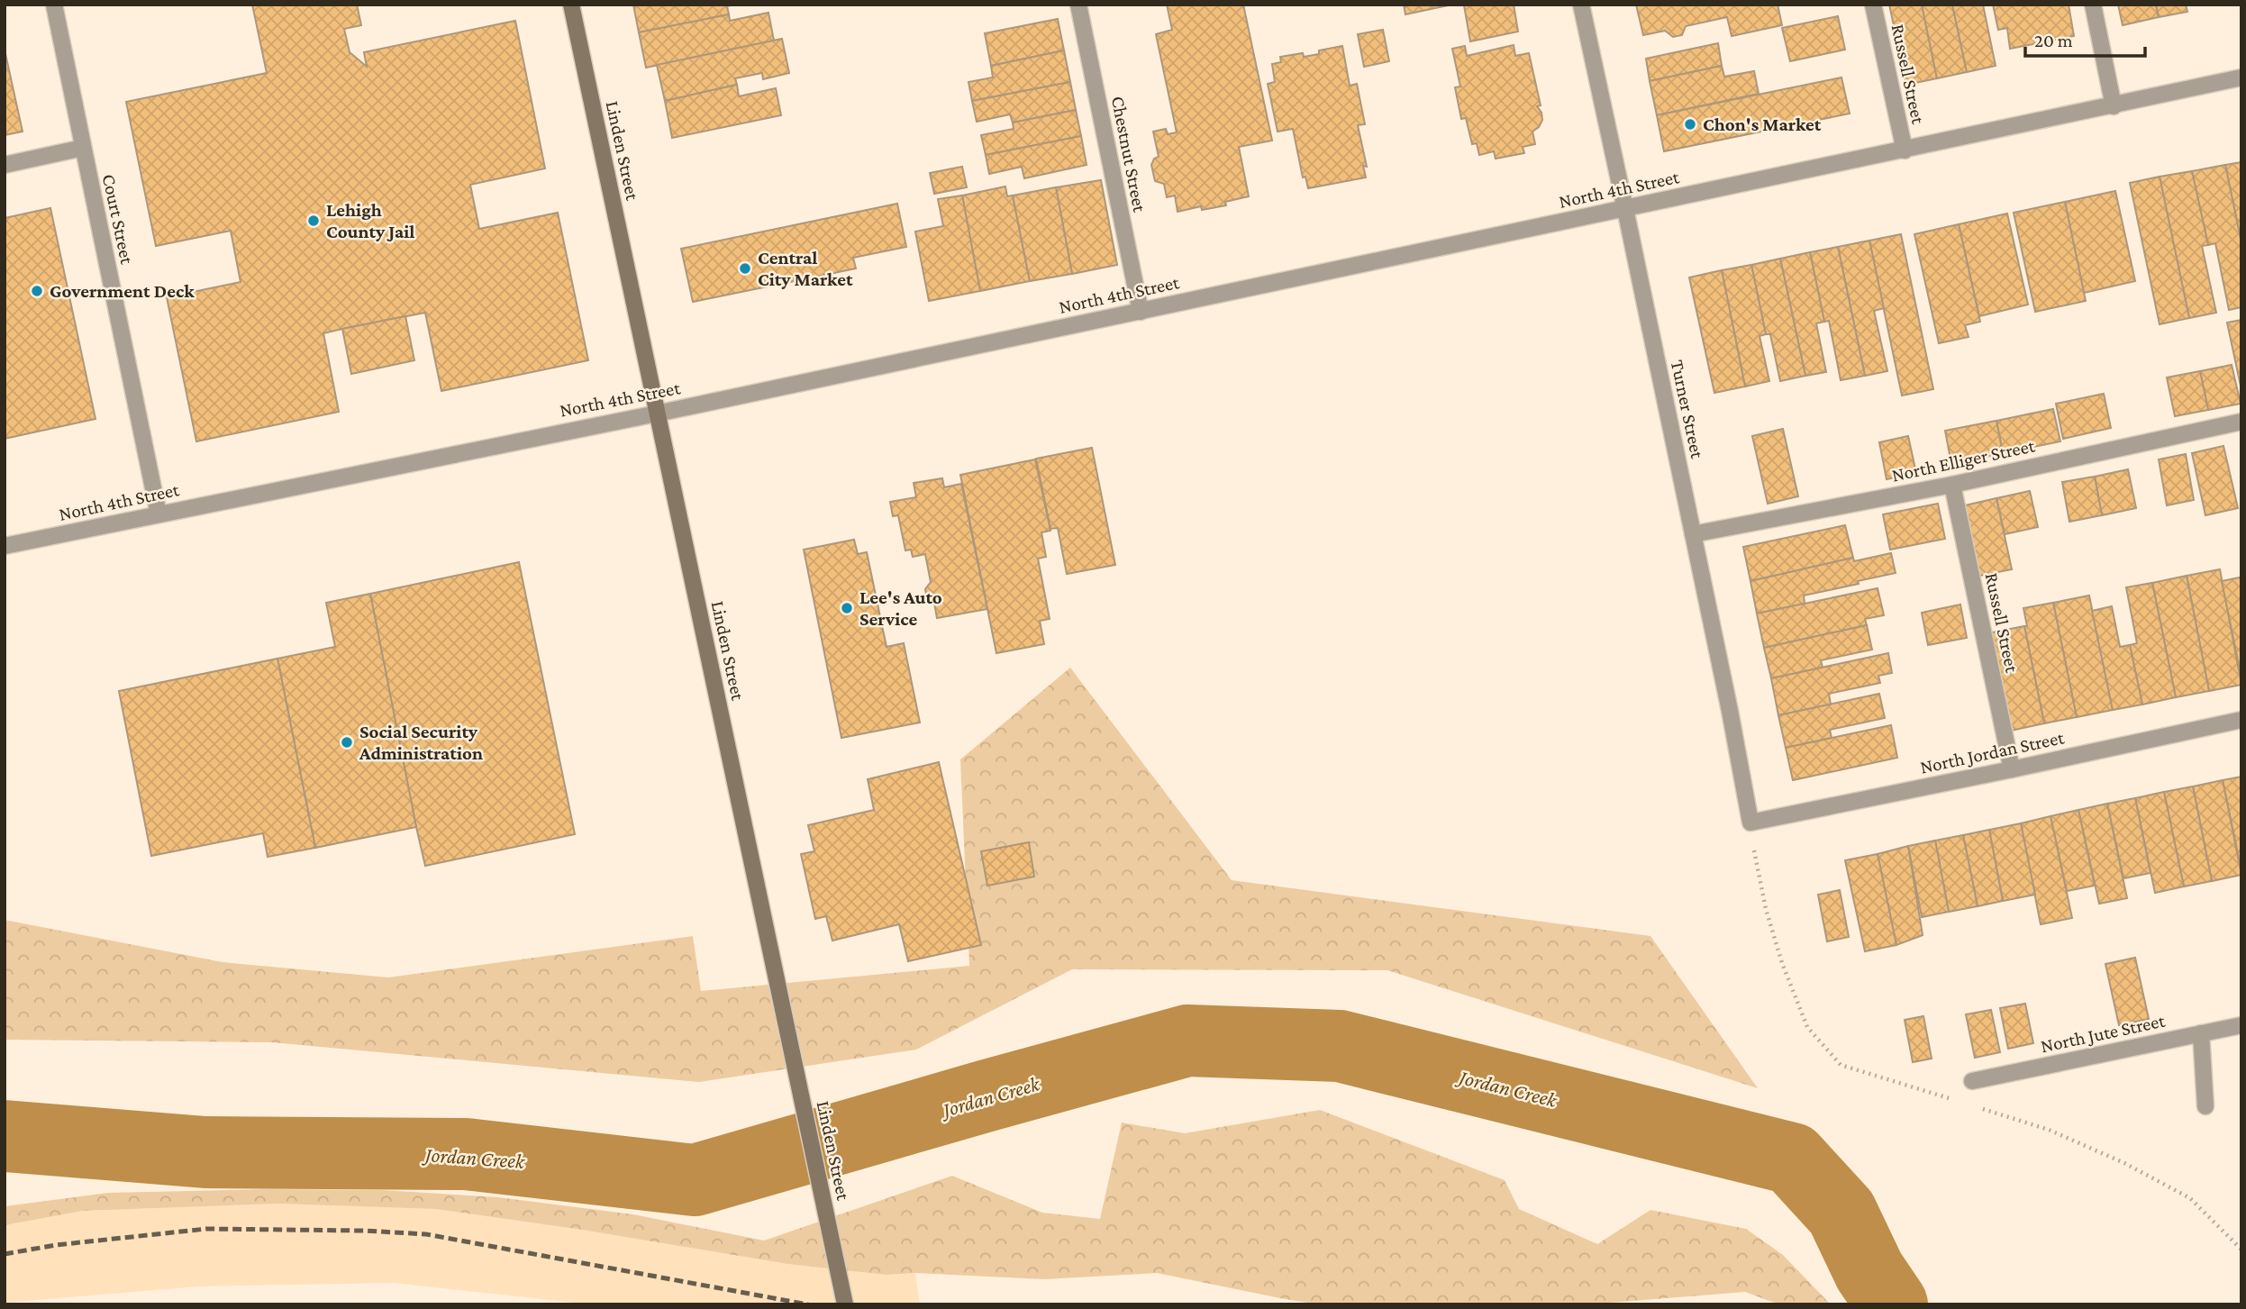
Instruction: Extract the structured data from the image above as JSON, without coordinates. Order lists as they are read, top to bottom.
{
  "streets": {
    "main road": ["Linden Street"],
    "street": [
      "Russell Street",
      "Chestnut Street",
      "North 4th Street",
      "Court Street",
      "Turner Street",
      "North Elliger Street",
      "North Jordan Street",
      "North Jute Street"
    ]
  },
  "crossings": [
    ["Russell Street", "North 4th Street"],
    ["Russell Street", "North Elliger Street"],
    ["Russell Street", "North Jordan Street"],
    ["Linden Street", "North 4th Street"],
    ["Chestnut Street", "North 4th Street"],
    ["North 4th Street", "Court Street"],
    ["North 4th Street", "Turner Street"],
    ["Turner Street", "North Elliger Street"],
    ["Turner Street", "North Jordan Street"]
  ],
  "water": ["Jordan Creek"],
  "places": [
    "Chon's Market",
    "Lehigh County Jail",
    "Central City Market",
    "Government Deck",
    "Lee's Auto Service",
    "Social Security Administration"
  ],
  "scale_bar": "20 m"
}
